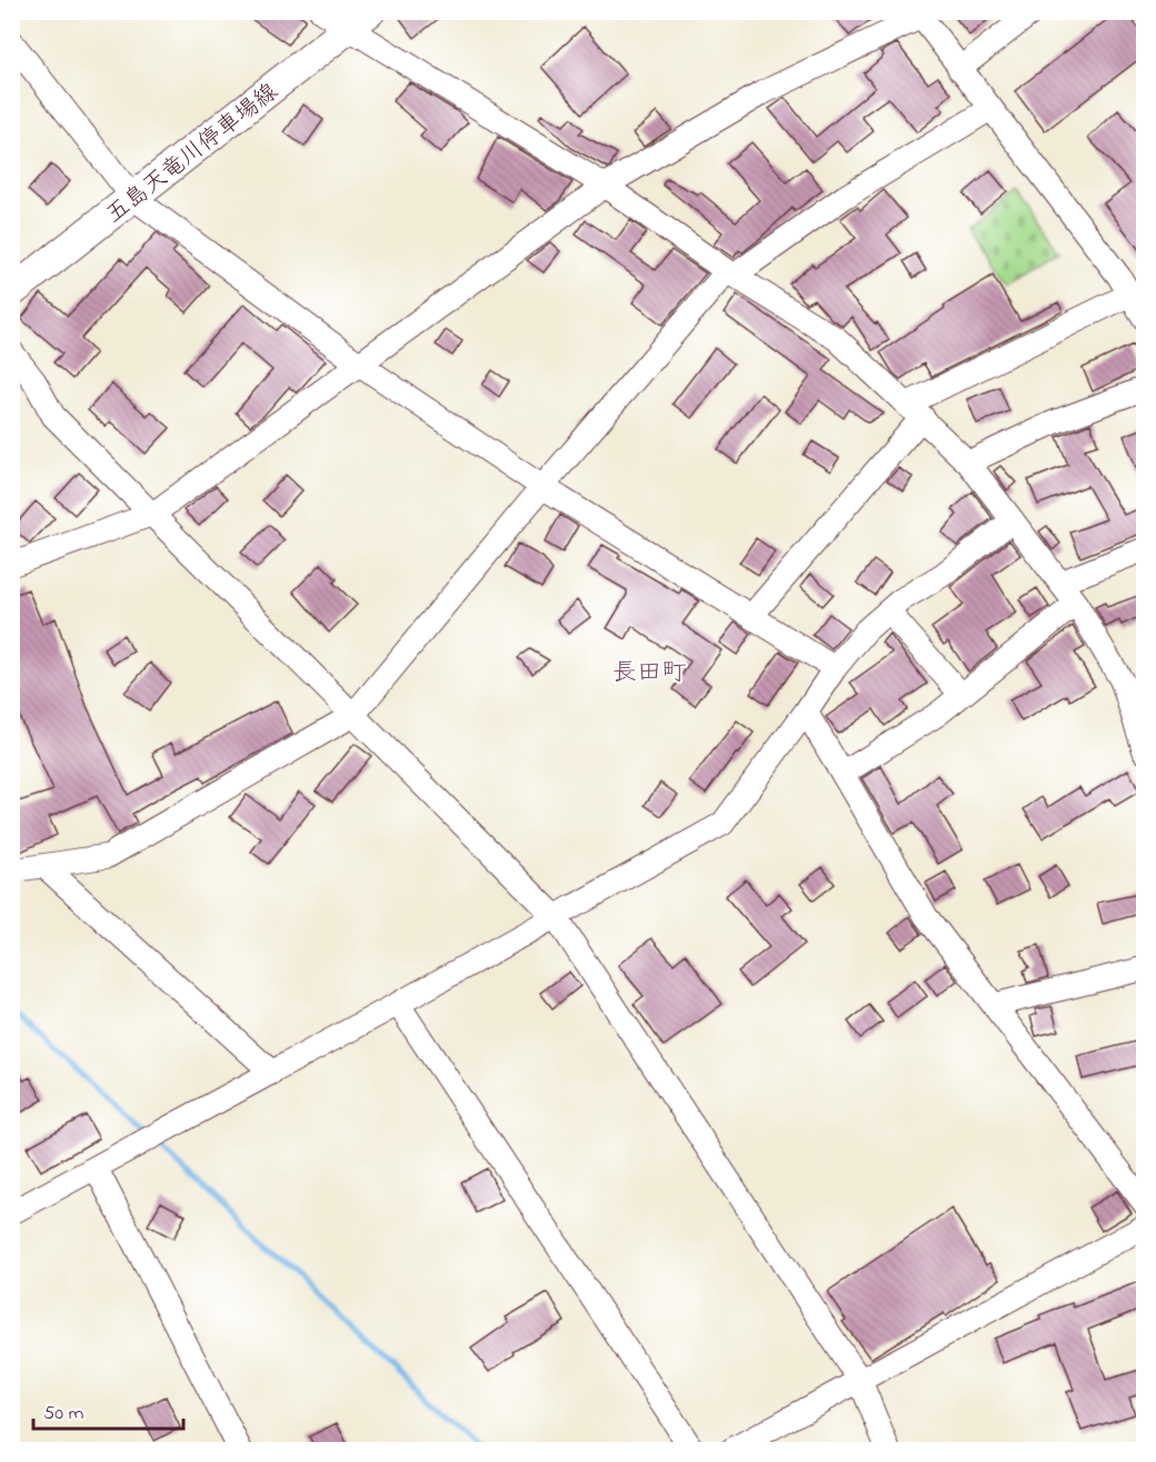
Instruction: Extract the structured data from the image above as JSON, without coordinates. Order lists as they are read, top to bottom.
{
  "streets": {
    "main road": ["五島天竜川停車場線"]
  },
  "districts": ["長田町"],
  "scale_bar": "50 m"
}
